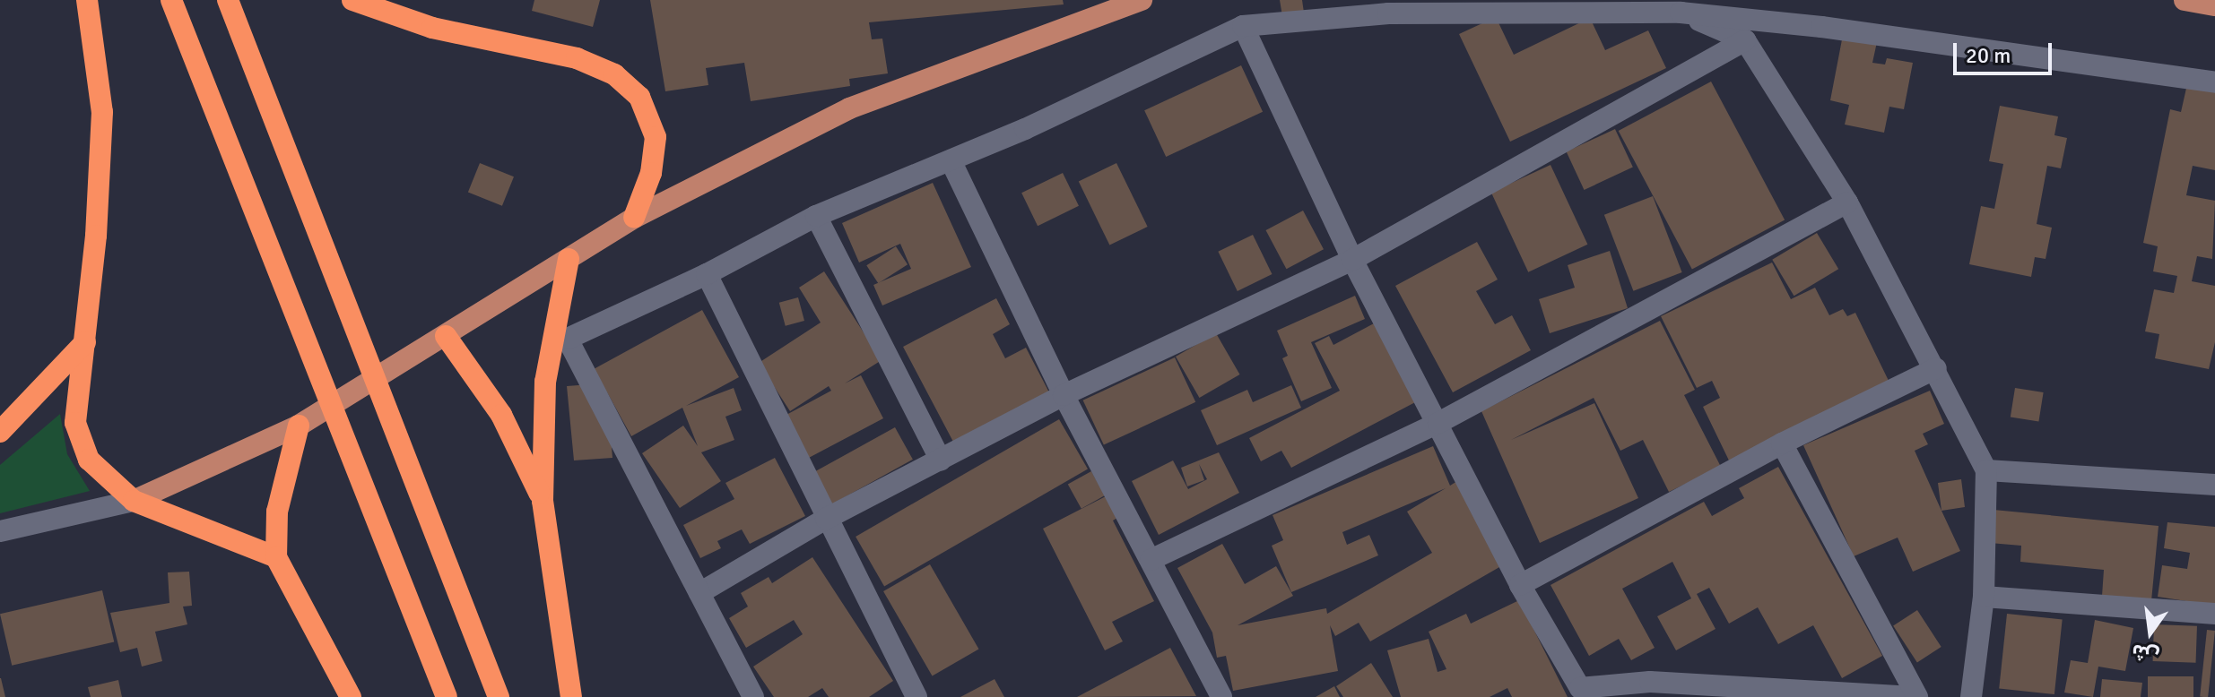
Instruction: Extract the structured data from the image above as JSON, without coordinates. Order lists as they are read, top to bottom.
{
  "scale_bar": "20 m",
  "north": "bottom"
}
